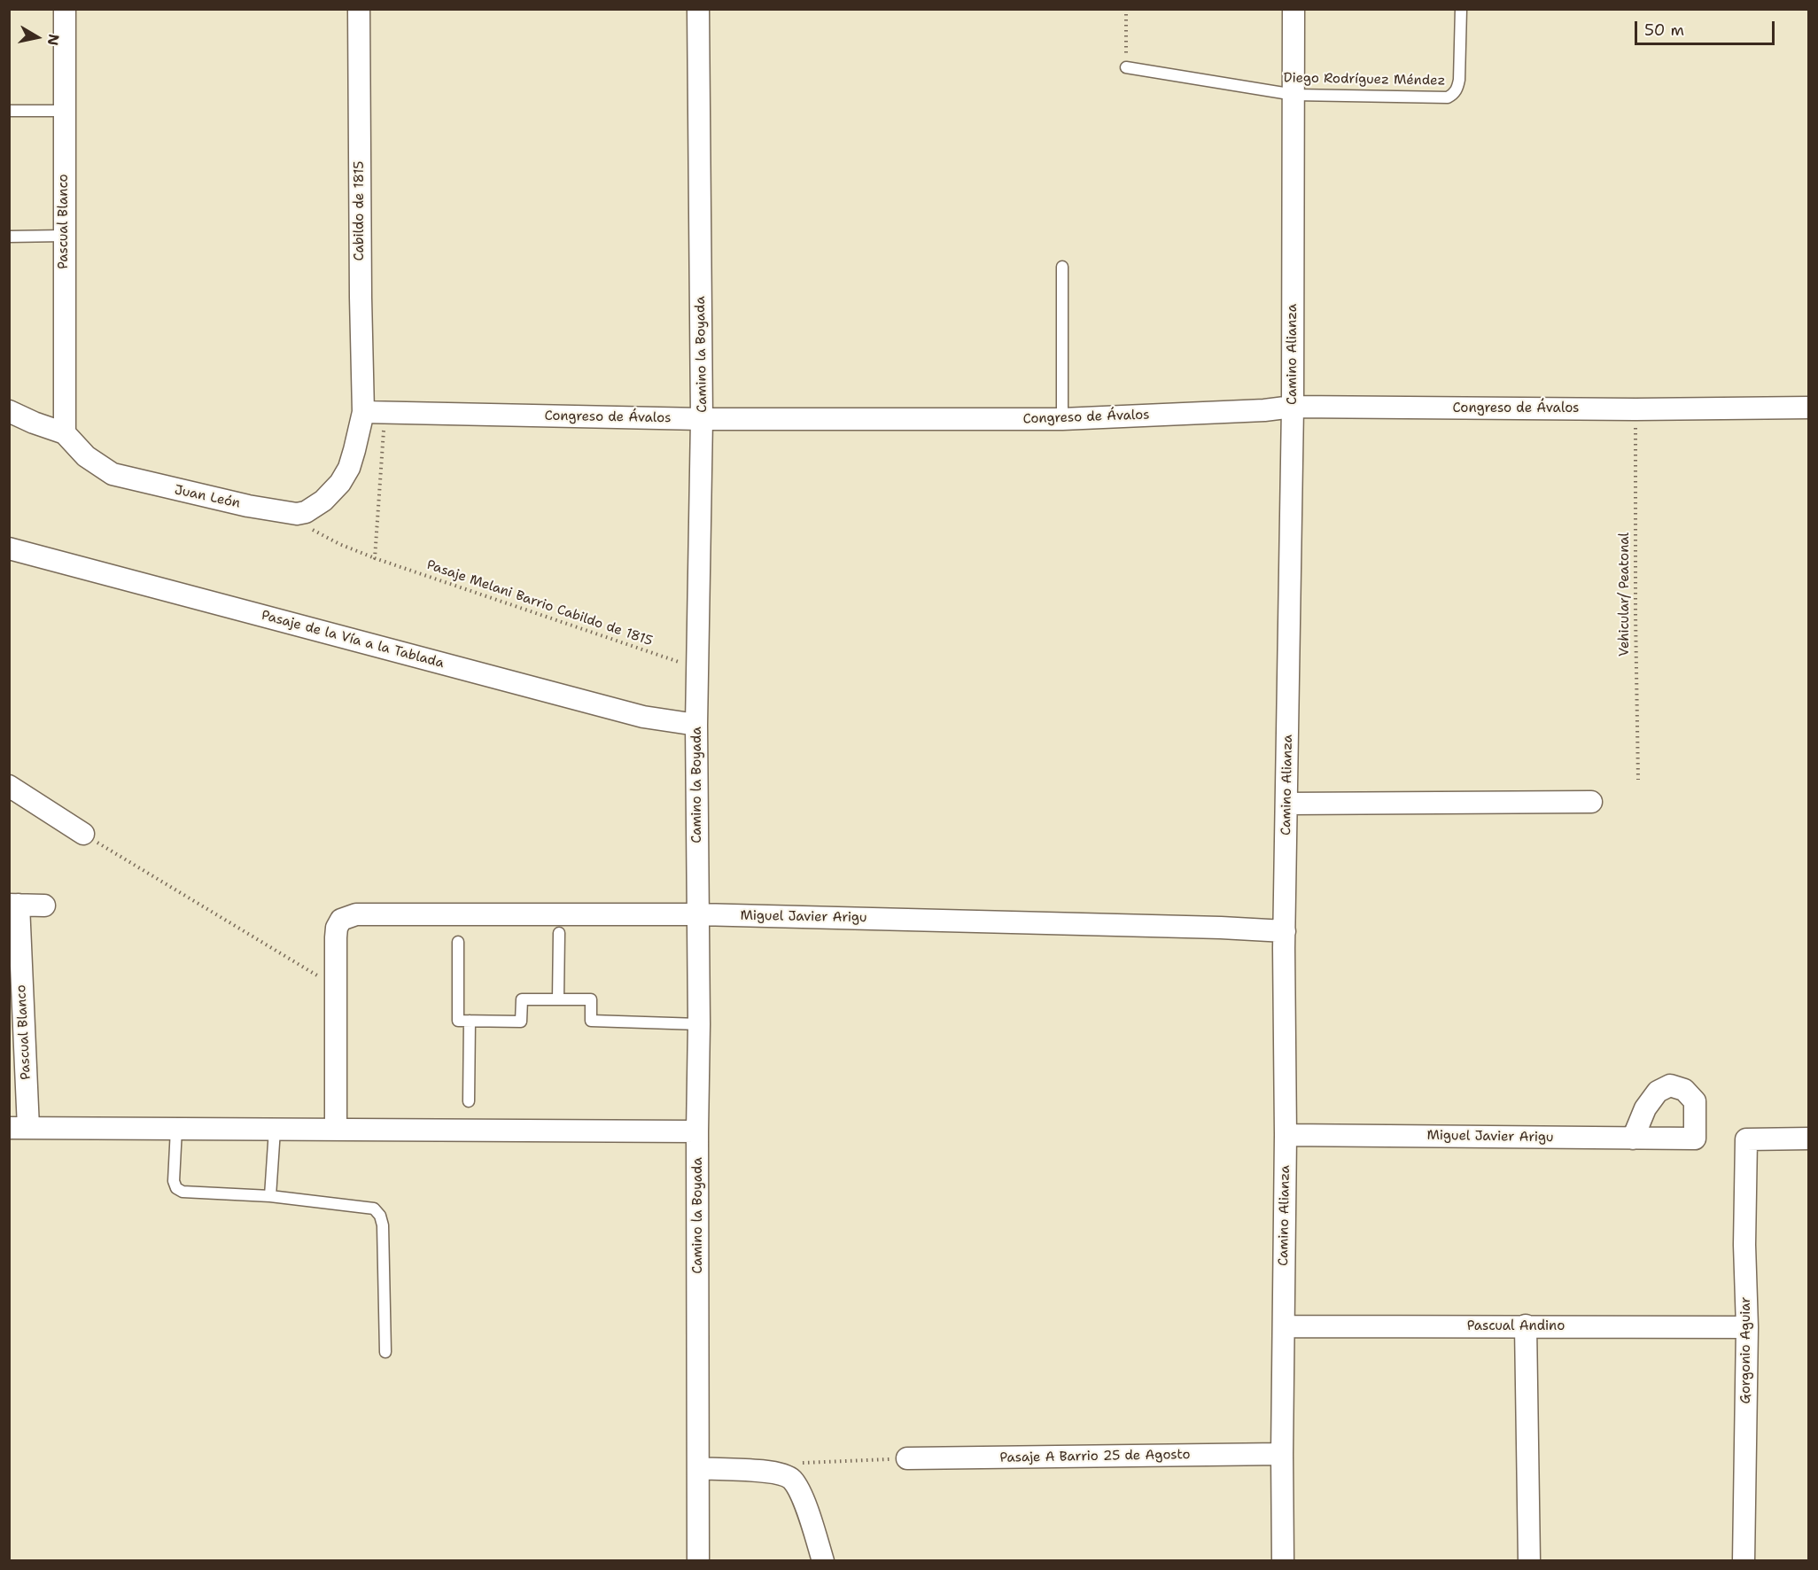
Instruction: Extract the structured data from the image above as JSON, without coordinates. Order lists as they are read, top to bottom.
{
  "streets": {
    "street": [
      "Cabildo de 1815",
      "Pascual Blanco",
      "Camino la Boyada",
      "Camino Alianza",
      "Congreso de Ávalos",
      "Juan León",
      "Pasaje de la Vía a la Tablada",
      "Miguel Javier Arigu",
      "Pascual Andino",
      "Gorgonio Aguiar",
      "Pasaje A Barrio 25 de Agosto"
    ],
    "lane": ["Diego Rodríguez Méndez"],
    "path": ["Vehicular/ Peatonal", "Pasaje Melani Barrio Cabildo de 1815"]
  },
  "crossings": [
    ["Diego Rodríguez Méndez", "Camino Alianza"],
    ["Cabildo de 1815", "Congreso de Ávalos"],
    ["Pascual Blanco", "Juan León"],
    ["Camino la Boyada", "Congreso de Ávalos"],
    ["Camino la Boyada", "Pasaje Melani Barrio Cabildo de 1815"],
    ["Camino la Boyada", "Pasaje de la Vía a la Tablada"],
    ["Camino la Boyada", "Miguel Javier Arigu"],
    ["Camino Alianza", "Congreso de Ávalos"],
    ["Camino Alianza", "Miguel Javier Arigu"],
    ["Camino Alianza", "Pascual Andino"],
    ["Camino Alianza", "Pasaje A Barrio 25 de Agosto"],
    ["Congreso de Ávalos", "Vehicular/ Peatonal"],
    ["Juan León", "Pasaje Melani Barrio Cabildo de 1815"],
    ["Pascual Andino", "Gorgonio Aguiar"]
  ],
  "scale_bar": "50 m",
  "north": "right"
}
